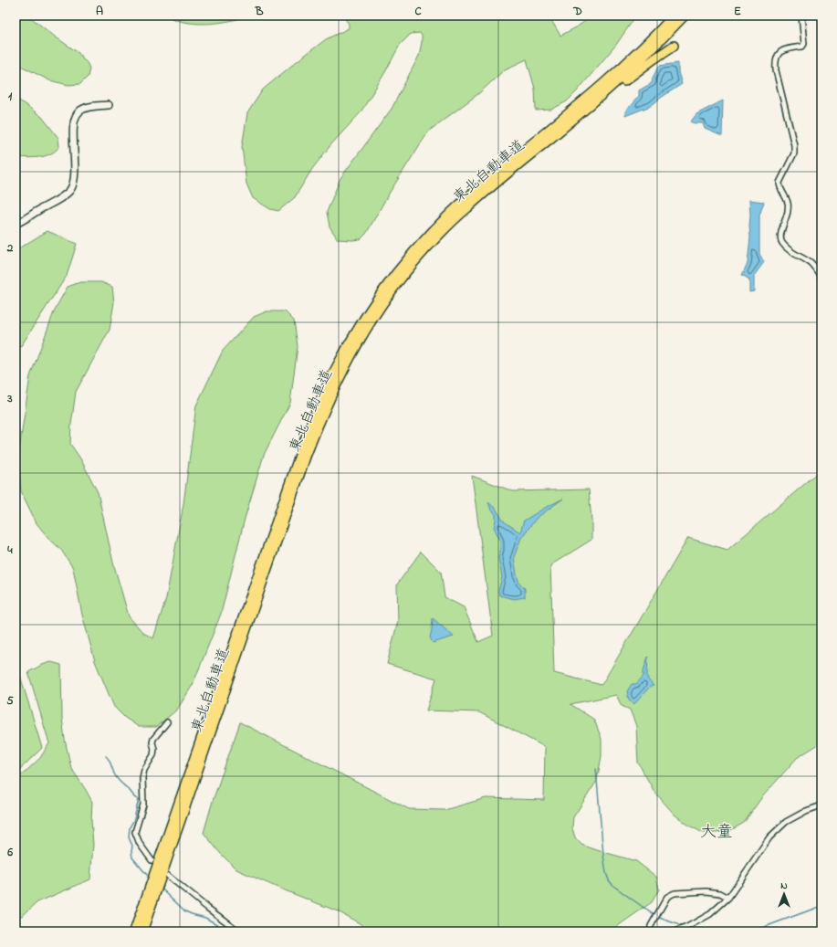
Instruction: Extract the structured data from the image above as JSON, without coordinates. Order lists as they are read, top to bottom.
{
  "streets": {
    "highway": ["東北自動車道"]
  },
  "districts": ["大童"],
  "north": "top",
  "grid": {
    "columns": [
      "A",
      "B",
      "C",
      "D",
      "E"
    ],
    "rows": [
      "1",
      "2",
      "3",
      "4",
      "5",
      "6"
    ]
  }
}
